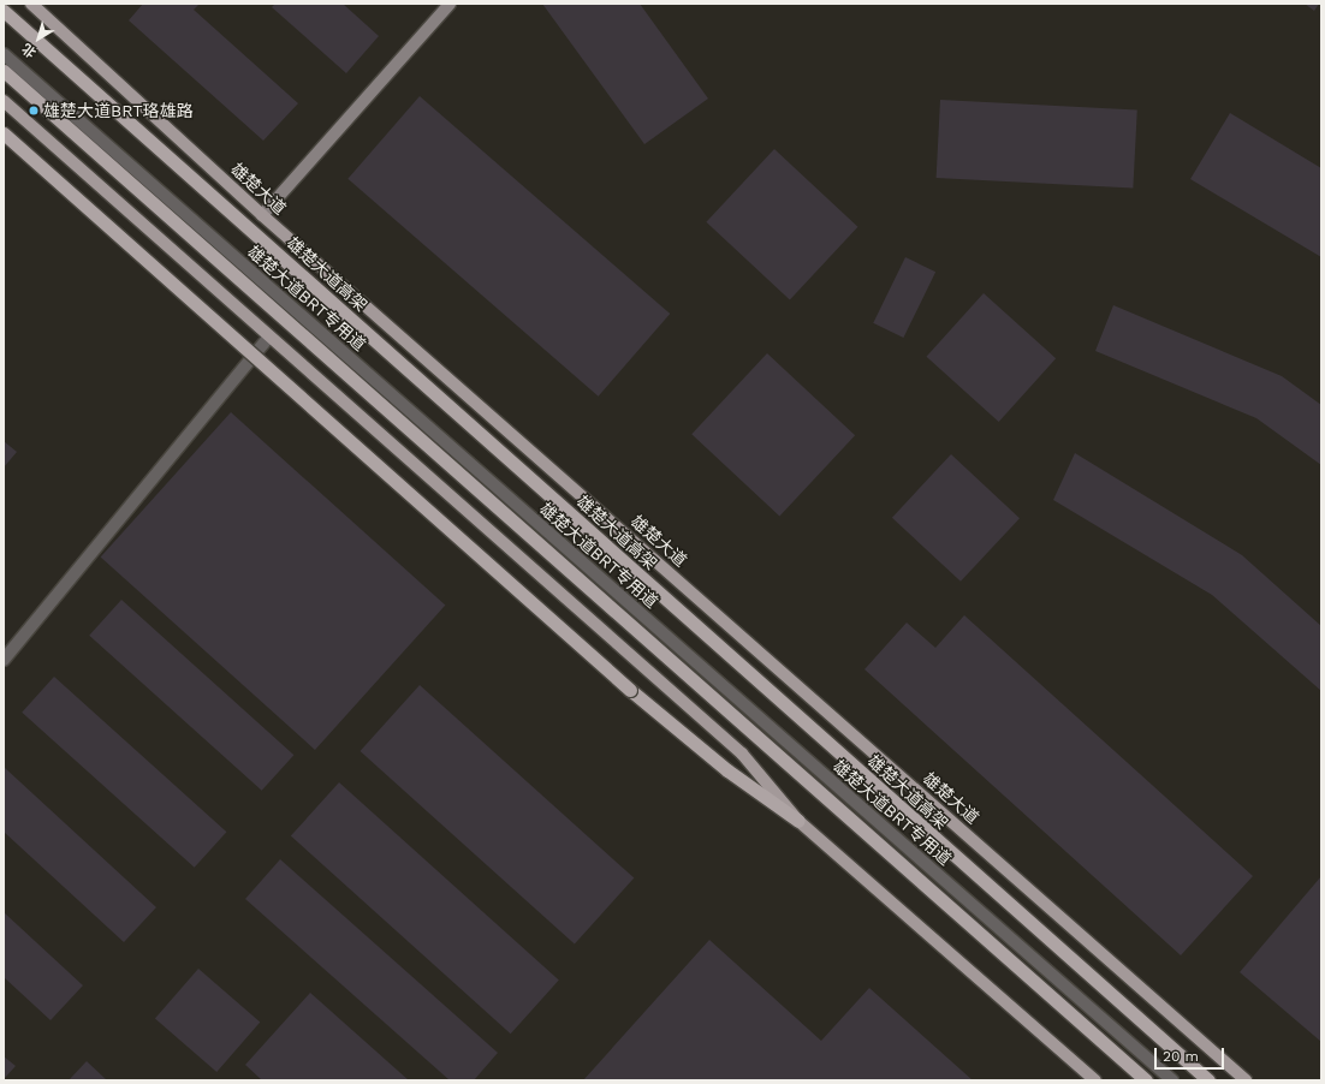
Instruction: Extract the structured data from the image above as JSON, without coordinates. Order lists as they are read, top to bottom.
{
  "streets": {
    "highway": ["雄楚大道高架"],
    "main road": ["雄楚大道"],
    "street": ["雄楚大道BRT专用道"]
  },
  "places": ["雄楚大道BRT珞雄路"],
  "scale_bar": "20 m",
  "north": "bottom left"
}
